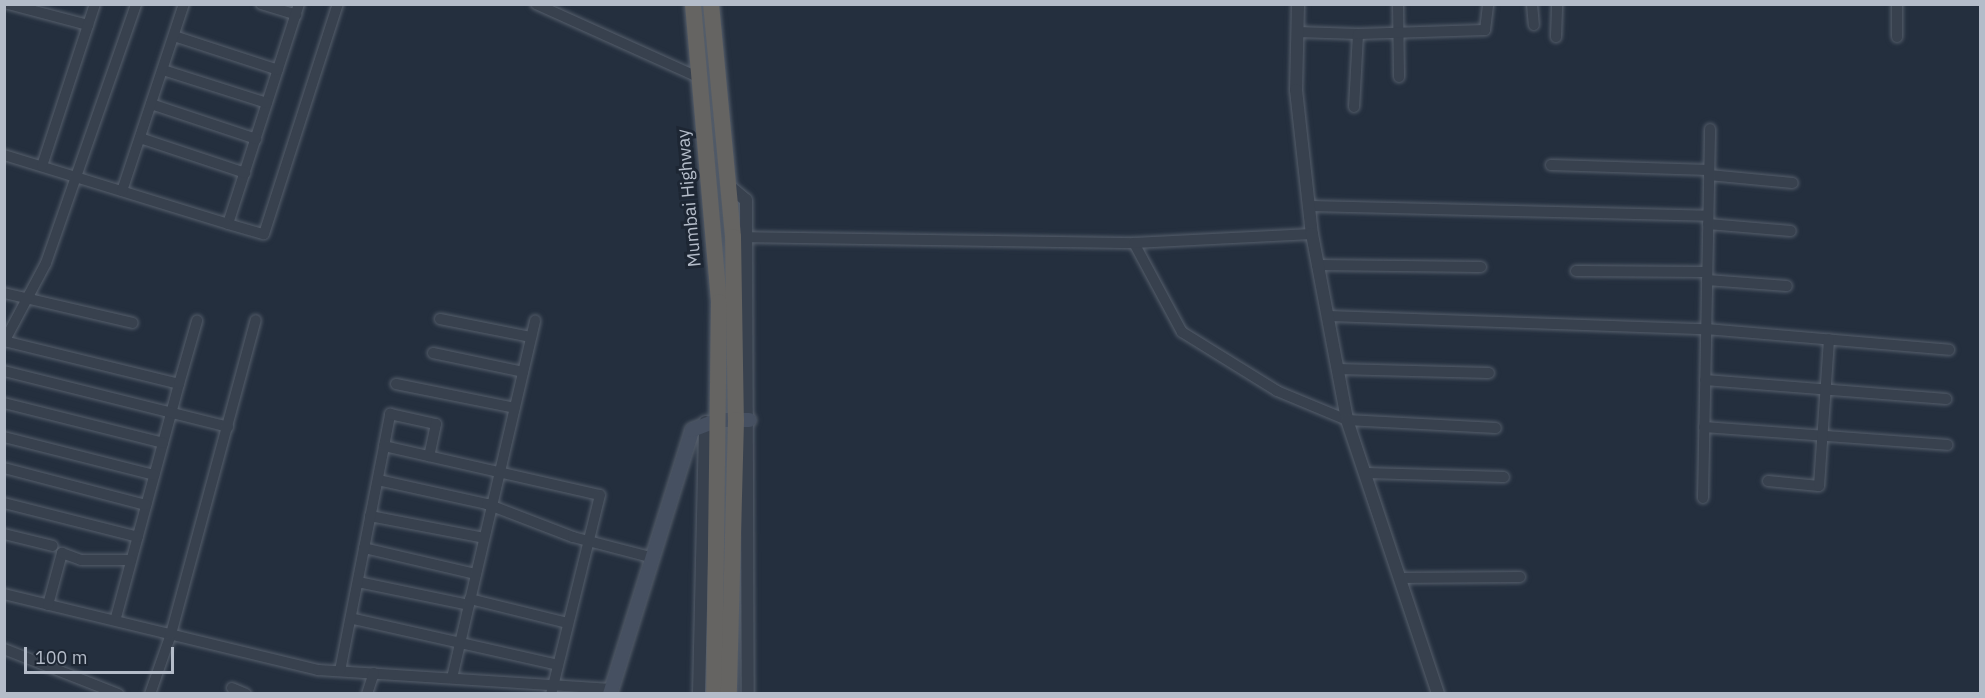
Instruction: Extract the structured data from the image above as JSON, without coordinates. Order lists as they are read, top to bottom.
{
  "streets": {
    "highway": ["Mumbai Highway"]
  },
  "scale_bar": "100 m"
}
